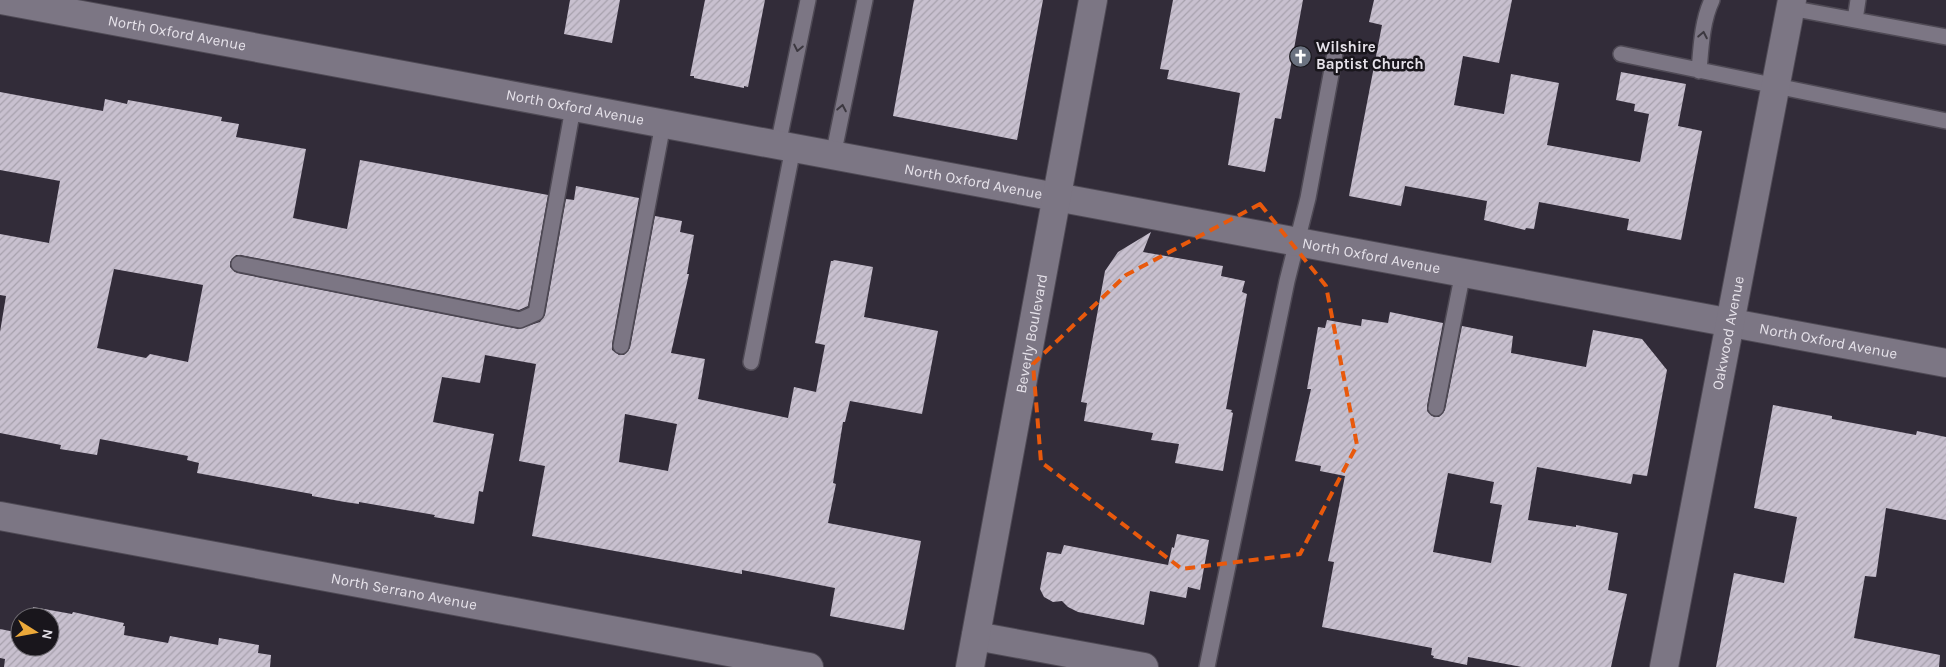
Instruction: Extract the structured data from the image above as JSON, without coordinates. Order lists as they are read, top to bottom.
{
  "streets": {
    "street": [
      "North Oxford Avenue",
      "Beverly Boulevard",
      "Oakwood Avenue",
      "North Serrano Avenue"
    ]
  },
  "crossings": [
    ["North Oxford Avenue", "Beverly Boulevard"],
    ["North Oxford Avenue", "Oakwood Avenue"]
  ],
  "places": {
    "church": ["Wilshire Baptist Church"]
  },
  "north": "right"
}
